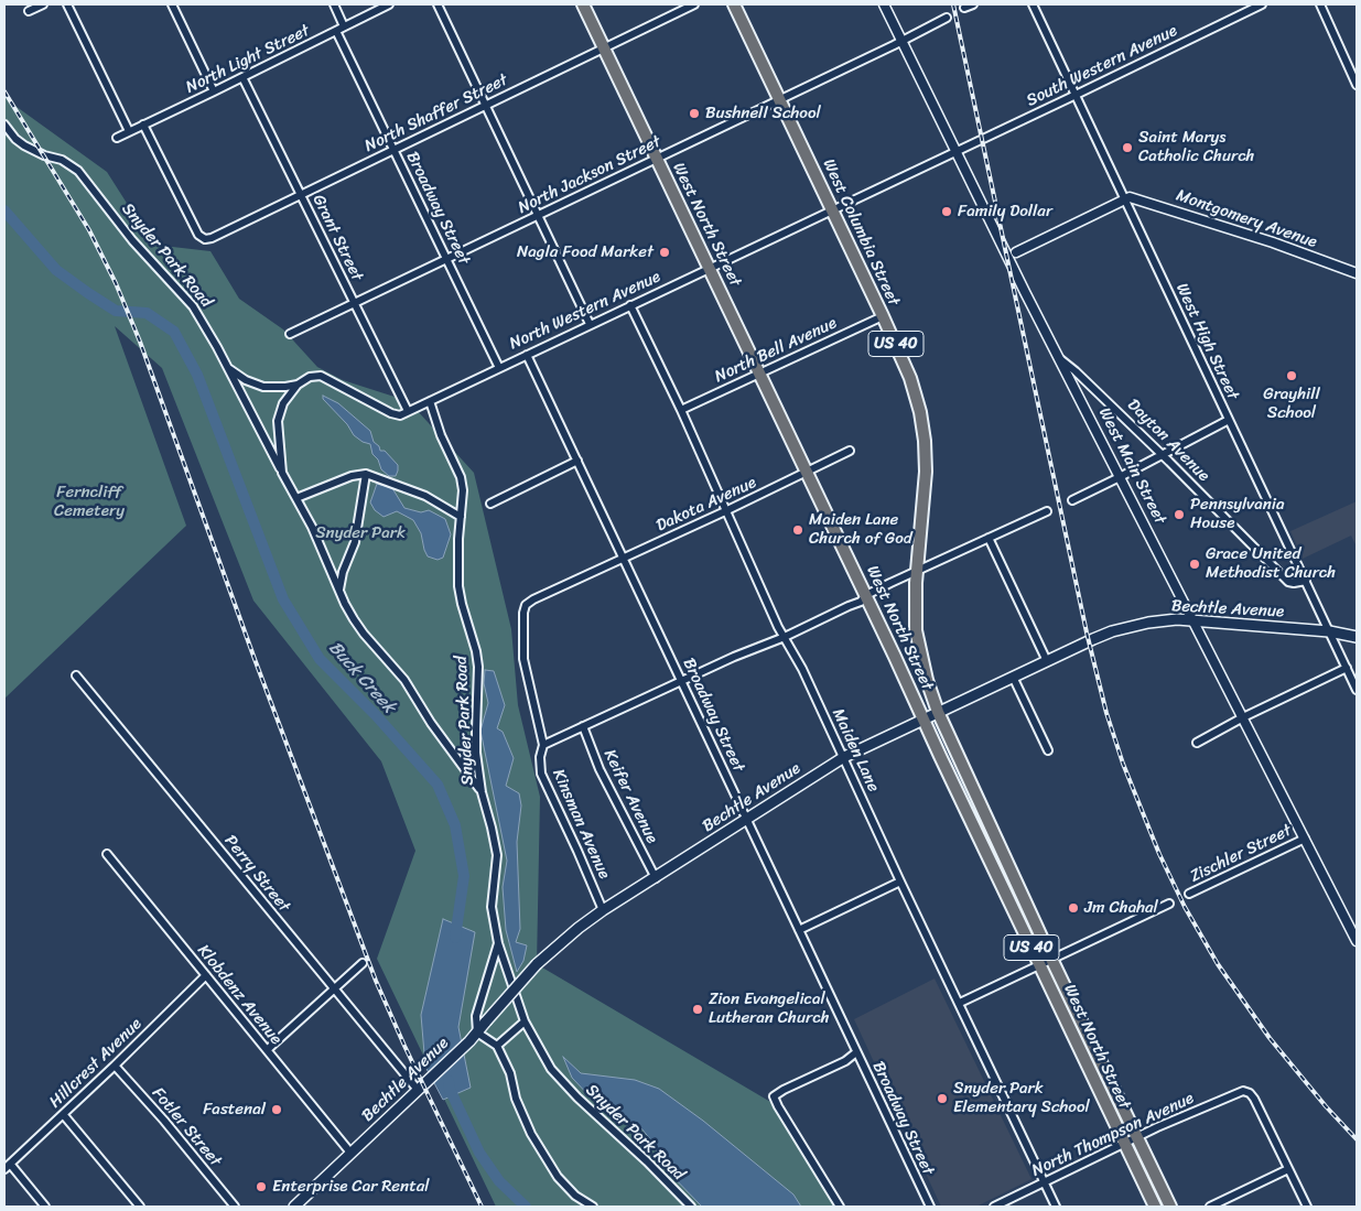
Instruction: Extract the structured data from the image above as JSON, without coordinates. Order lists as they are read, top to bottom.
{
  "streets": {
    "main road": [
      "West North Street",
      "West Columbia Street",
      "US 40",
      "Bechtle Avenue"
    ],
    "street": [
      "North Light Street",
      "South Western Avenue",
      "North Shaffer Street",
      "North Jackson Street",
      "Broadway Street",
      "Montgomery Avenue",
      "Grant Street",
      "Snyder Park Road",
      "North Western Avenue",
      "West High Street",
      "North Bell Avenue",
      "Dayton Avenue",
      "West Main Street",
      "Dakota Avenue",
      "Maiden Lane",
      "Keifer Avenue",
      "Kinsman Avenue",
      "Zischler Street",
      "Perry Street",
      "Klobdenz Avenue",
      "Hillcrest Avenue",
      "Fotler Street",
      "North Thompson Avenue"
    ]
  },
  "crossings": [
    ["North Light Street", "North Shaffer Street"],
    ["North Light Street", "Broadway Street"],
    ["North Light Street", "Grant Street"],
    ["South Western Avenue", "North Western Avenue"],
    ["South Western Avenue", "West High Street"],
    ["South Western Avenue", "West Main Street"],
    ["North Shaffer Street", "Broadway Street"],
    ["North Shaffer Street", "West North Street"],
    ["North Shaffer Street", "Grant Street"],
    ["North Jackson Street", "Broadway Street"],
    ["North Jackson Street", "West North Street"],
    ["North Jackson Street", "West Columbia Street"],
    ["North Jackson Street", "Grant Street"],
    ["North Jackson Street", "West Main Street"],
    ["Broadway Street", "North Western Avenue"],
    ["Broadway Street", "Dakota Avenue"],
    ["Broadway Street", "Bechtle Avenue"],
    ["Montgomery Avenue", "West High Street"],
    ["West North Street", "West Columbia Street"],
    ["West North Street", "North Western Avenue"],
    ["West North Street", "North Bell Avenue"],
    ["West North Street", "Dakota Avenue"],
    ["West North Street", "Bechtle Avenue"],
    ["West North Street", "North Thompson Avenue"],
    ["West Columbia Street", "North Western Avenue"],
    ["West Columbia Street", "North Bell Avenue"],
    ["West Columbia Street", "Bechtle Avenue"],
    ["Grant Street", "North Western Avenue"],
    ["Snyder Park Road", "North Western Avenue"],
    ["North Western Avenue", "West Main Street"],
    ["North Western Avenue", "Maiden Lane"],
    ["West High Street", "Dayton Avenue"],
    ["West High Street", "Bechtle Avenue"],
    ["North Bell Avenue", "Maiden Lane"],
    ["Dayton Avenue", "West Main Street"],
    ["West Main Street", "Bechtle Avenue"],
    ["West Main Street", "Zischler Street"],
    ["Dakota Avenue", "Maiden Lane"],
    ["Dakota Avenue", "Kinsman Avenue"],
    ["Bechtle Avenue", "Maiden Lane"],
    ["Bechtle Avenue", "Keifer Avenue"],
    ["Bechtle Avenue", "Kinsman Avenue"],
    ["Bechtle Avenue", "Perry Street"],
    ["Bechtle Avenue", "Klobdenz Avenue"],
    ["Maiden Lane", "North Thompson Avenue"],
    ["Klobdenz Avenue", "Hillcrest Avenue"],
    ["Hillcrest Avenue", "Fotler Street"]
  ],
  "water": ["Buck Creek"],
  "parks": ["Ferncliff Cemetery", "Snyder Park"],
  "places": [
    "Bushnell School",
    "Saint Marys Catholic Church",
    "Family Dollar",
    "Nagla Food Market",
    "Grayhill School",
    "Pennsylvania House",
    "Maiden Lane Church of God",
    "Grace United Methodist Church",
    "Jm Chahal",
    "Zion Evangelical Lutheran Church",
    "Snyder Park Elementary School",
    "Fastenal",
    "Enterprise Car Rental"
  ]
}
